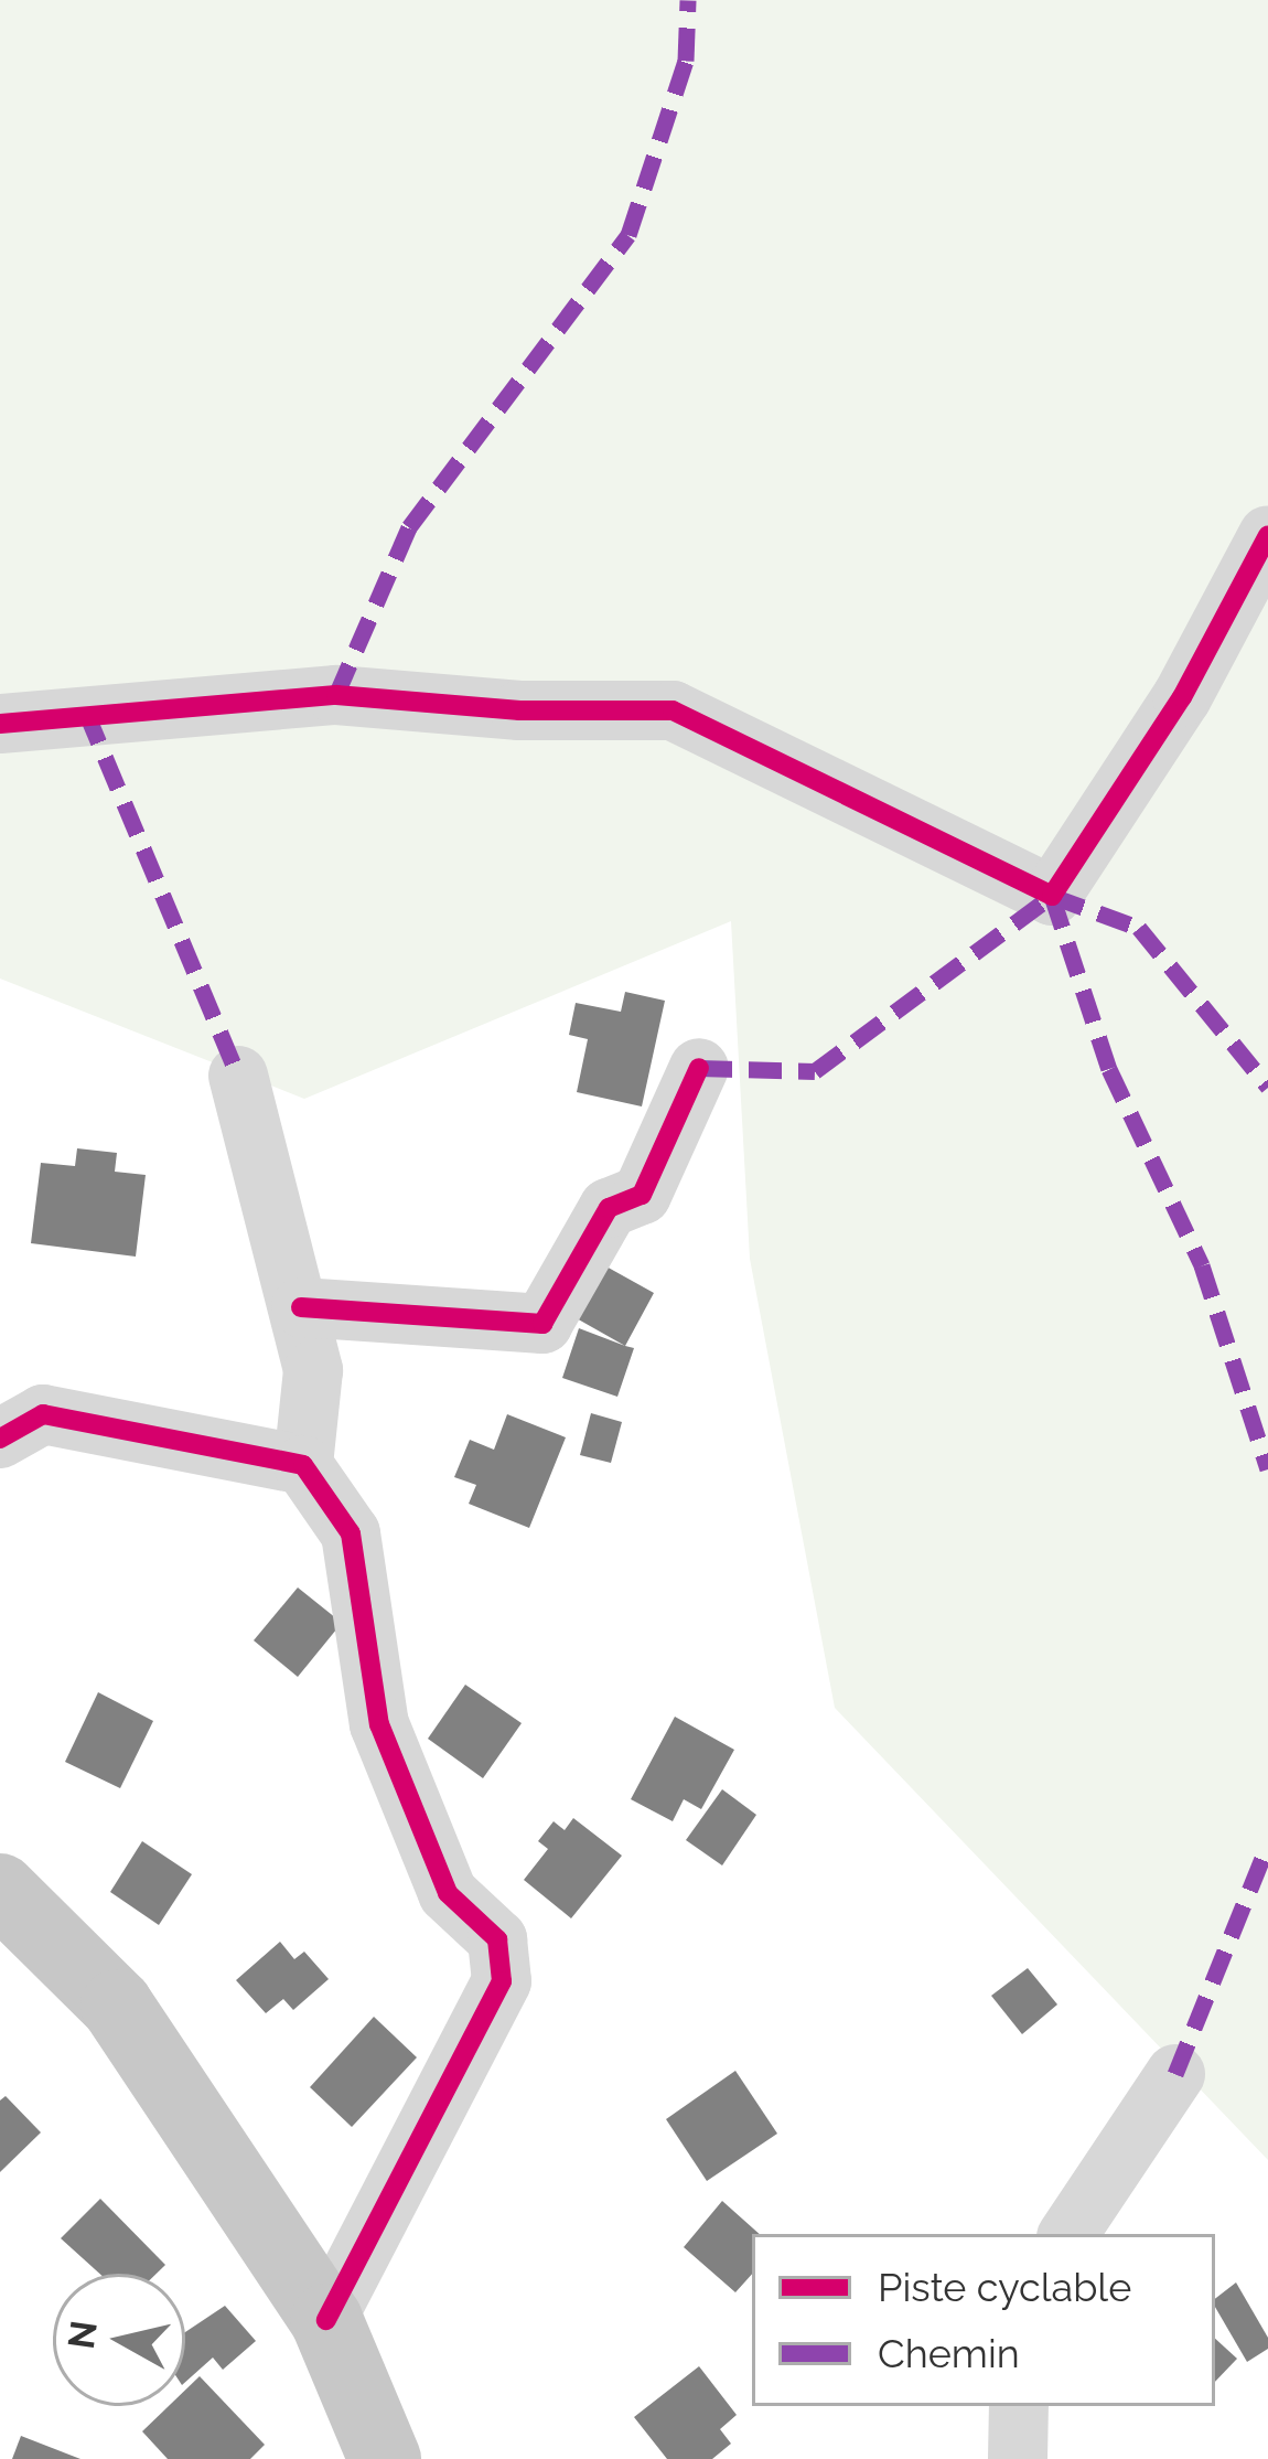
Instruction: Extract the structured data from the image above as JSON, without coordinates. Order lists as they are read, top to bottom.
{
  "legend": ["Piste cyclable", "Chemin"],
  "north": "left"
}
